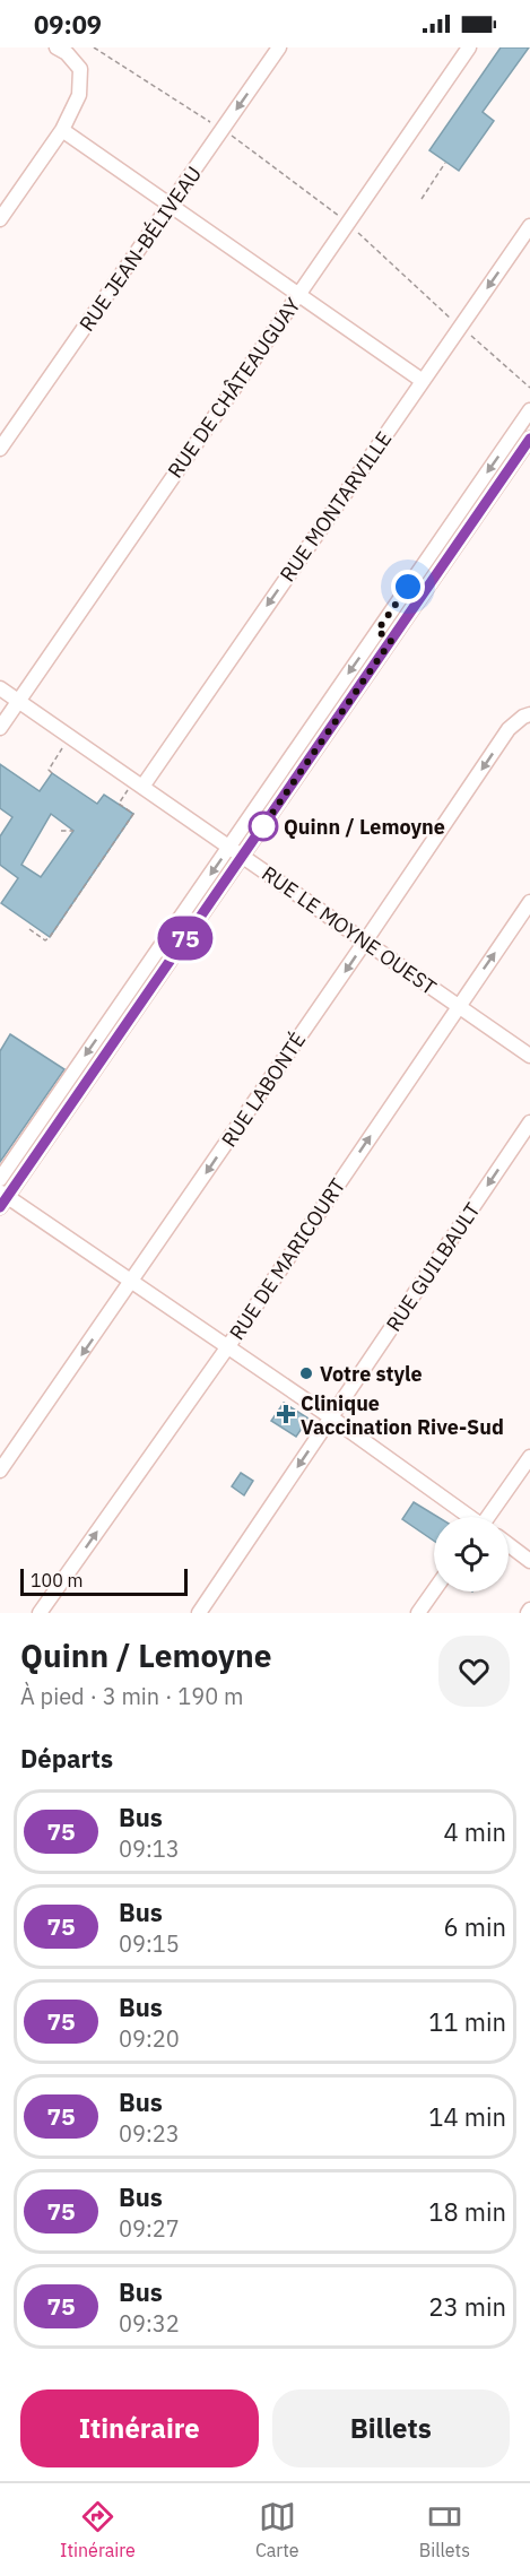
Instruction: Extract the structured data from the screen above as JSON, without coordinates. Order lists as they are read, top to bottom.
{
  "streets": {
    "street": [
      "RUE JEAN-BÉLIVEAU",
      "RUE DE CHÂTEAUGUAY",
      "RUE MONTARVILLE",
      "RUE LE MOYNE OUEST",
      "RUE LABONTÉ",
      "RUE DE MARICOURT",
      "RUE GUILBAULT"
    ]
  },
  "crossings": [
    ["RUE DE CHÂTEAUGUAY", "RUE LE MOYNE OUEST"],
    ["RUE MONTARVILLE", "RUE LE MOYNE OUEST"],
    ["RUE LE MOYNE OUEST", "RUE LABONTÉ"],
    ["RUE LE MOYNE OUEST", "RUE DE MARICOURT"]
  ],
  "one_way": [
    "RUE JEAN-BÉLIVEAU",
    "RUE LABONTÉ",
    "RUE DE MARICOURT",
    "RUE GUILBAULT"
  ],
  "places": {
    "other": ["Quinn / Lemoyne", "Votre style"],
    "health": ["Clinique Vaccination Rive-Sud"]
  },
  "lines": ["bus line 75"],
  "scale_bar": "100 m",
  "page": {
    "status": "09:09",
    "on_map": "75",
    "scale": "100 m",
    "heading": [
      ["Quinn / Lemoyne", "À pied · 3 min · 190 m"],
      "Départs"
    ],
    "list": [
      {
        "mark": "75",
        "name": "Bus",
        "note": "09:13",
        "value": "4 min"
      },
      {
        "mark": "75",
        "name": "Bus",
        "note": "09:15",
        "value": "6 min"
      },
      {
        "mark": "75",
        "name": "Bus",
        "note": "09:20",
        "value": "11 min"
      },
      {
        "mark": "75",
        "name": "Bus",
        "note": "09:23",
        "value": "14 min"
      },
      {
        "mark": "75",
        "name": "Bus",
        "note": "09:27",
        "value": "18 min"
      },
      {
        "mark": "75",
        "name": "Bus",
        "note": "09:32",
        "value": "23 min"
      }
    ],
    "buttons": ["Itinéraire", "Billets"],
    "tabs": ["Itinéraire", "Carte", "Billets"]
  }
}
